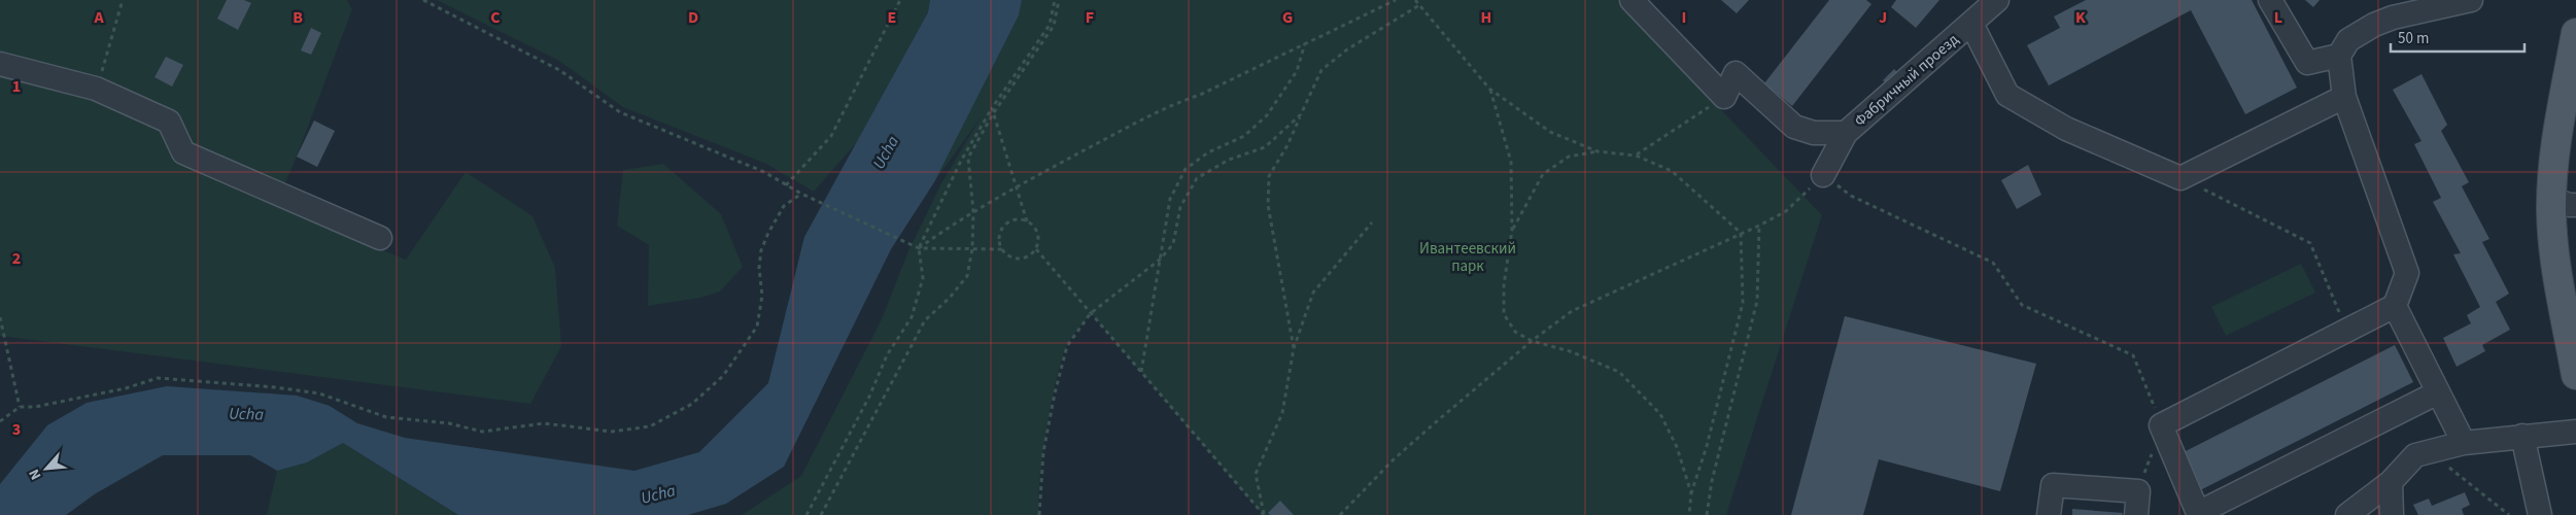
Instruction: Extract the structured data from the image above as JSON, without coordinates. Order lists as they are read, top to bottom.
{
  "streets": {
    "street": ["Фабричный проезд"]
  },
  "water": ["Ucha"],
  "parks": ["Ивантеевский парк"],
  "scale_bar": "50 m",
  "north": "bottom left",
  "grid": {
    "columns": [
      "A",
      "B",
      "C",
      "D",
      "E",
      "F",
      "G",
      "H",
      "I",
      "J",
      "K",
      "L"
    ],
    "rows": ["1", "2", "3"]
  }
}
